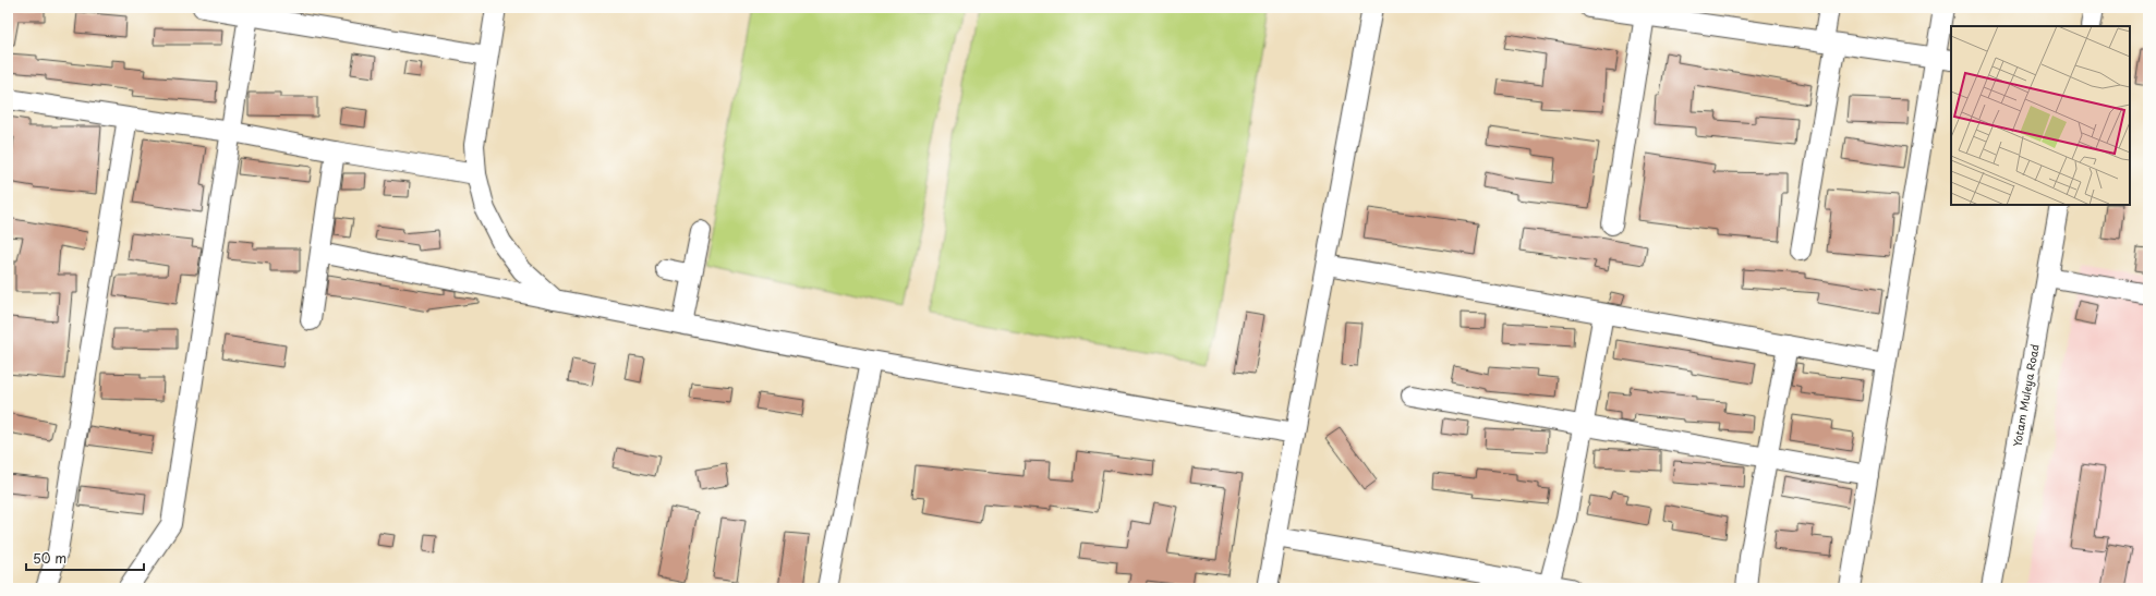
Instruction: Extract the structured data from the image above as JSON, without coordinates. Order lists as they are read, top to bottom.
{
  "streets": {
    "street": ["Yotam Muleya Road"]
  },
  "scale_bar": "50 m"
}
